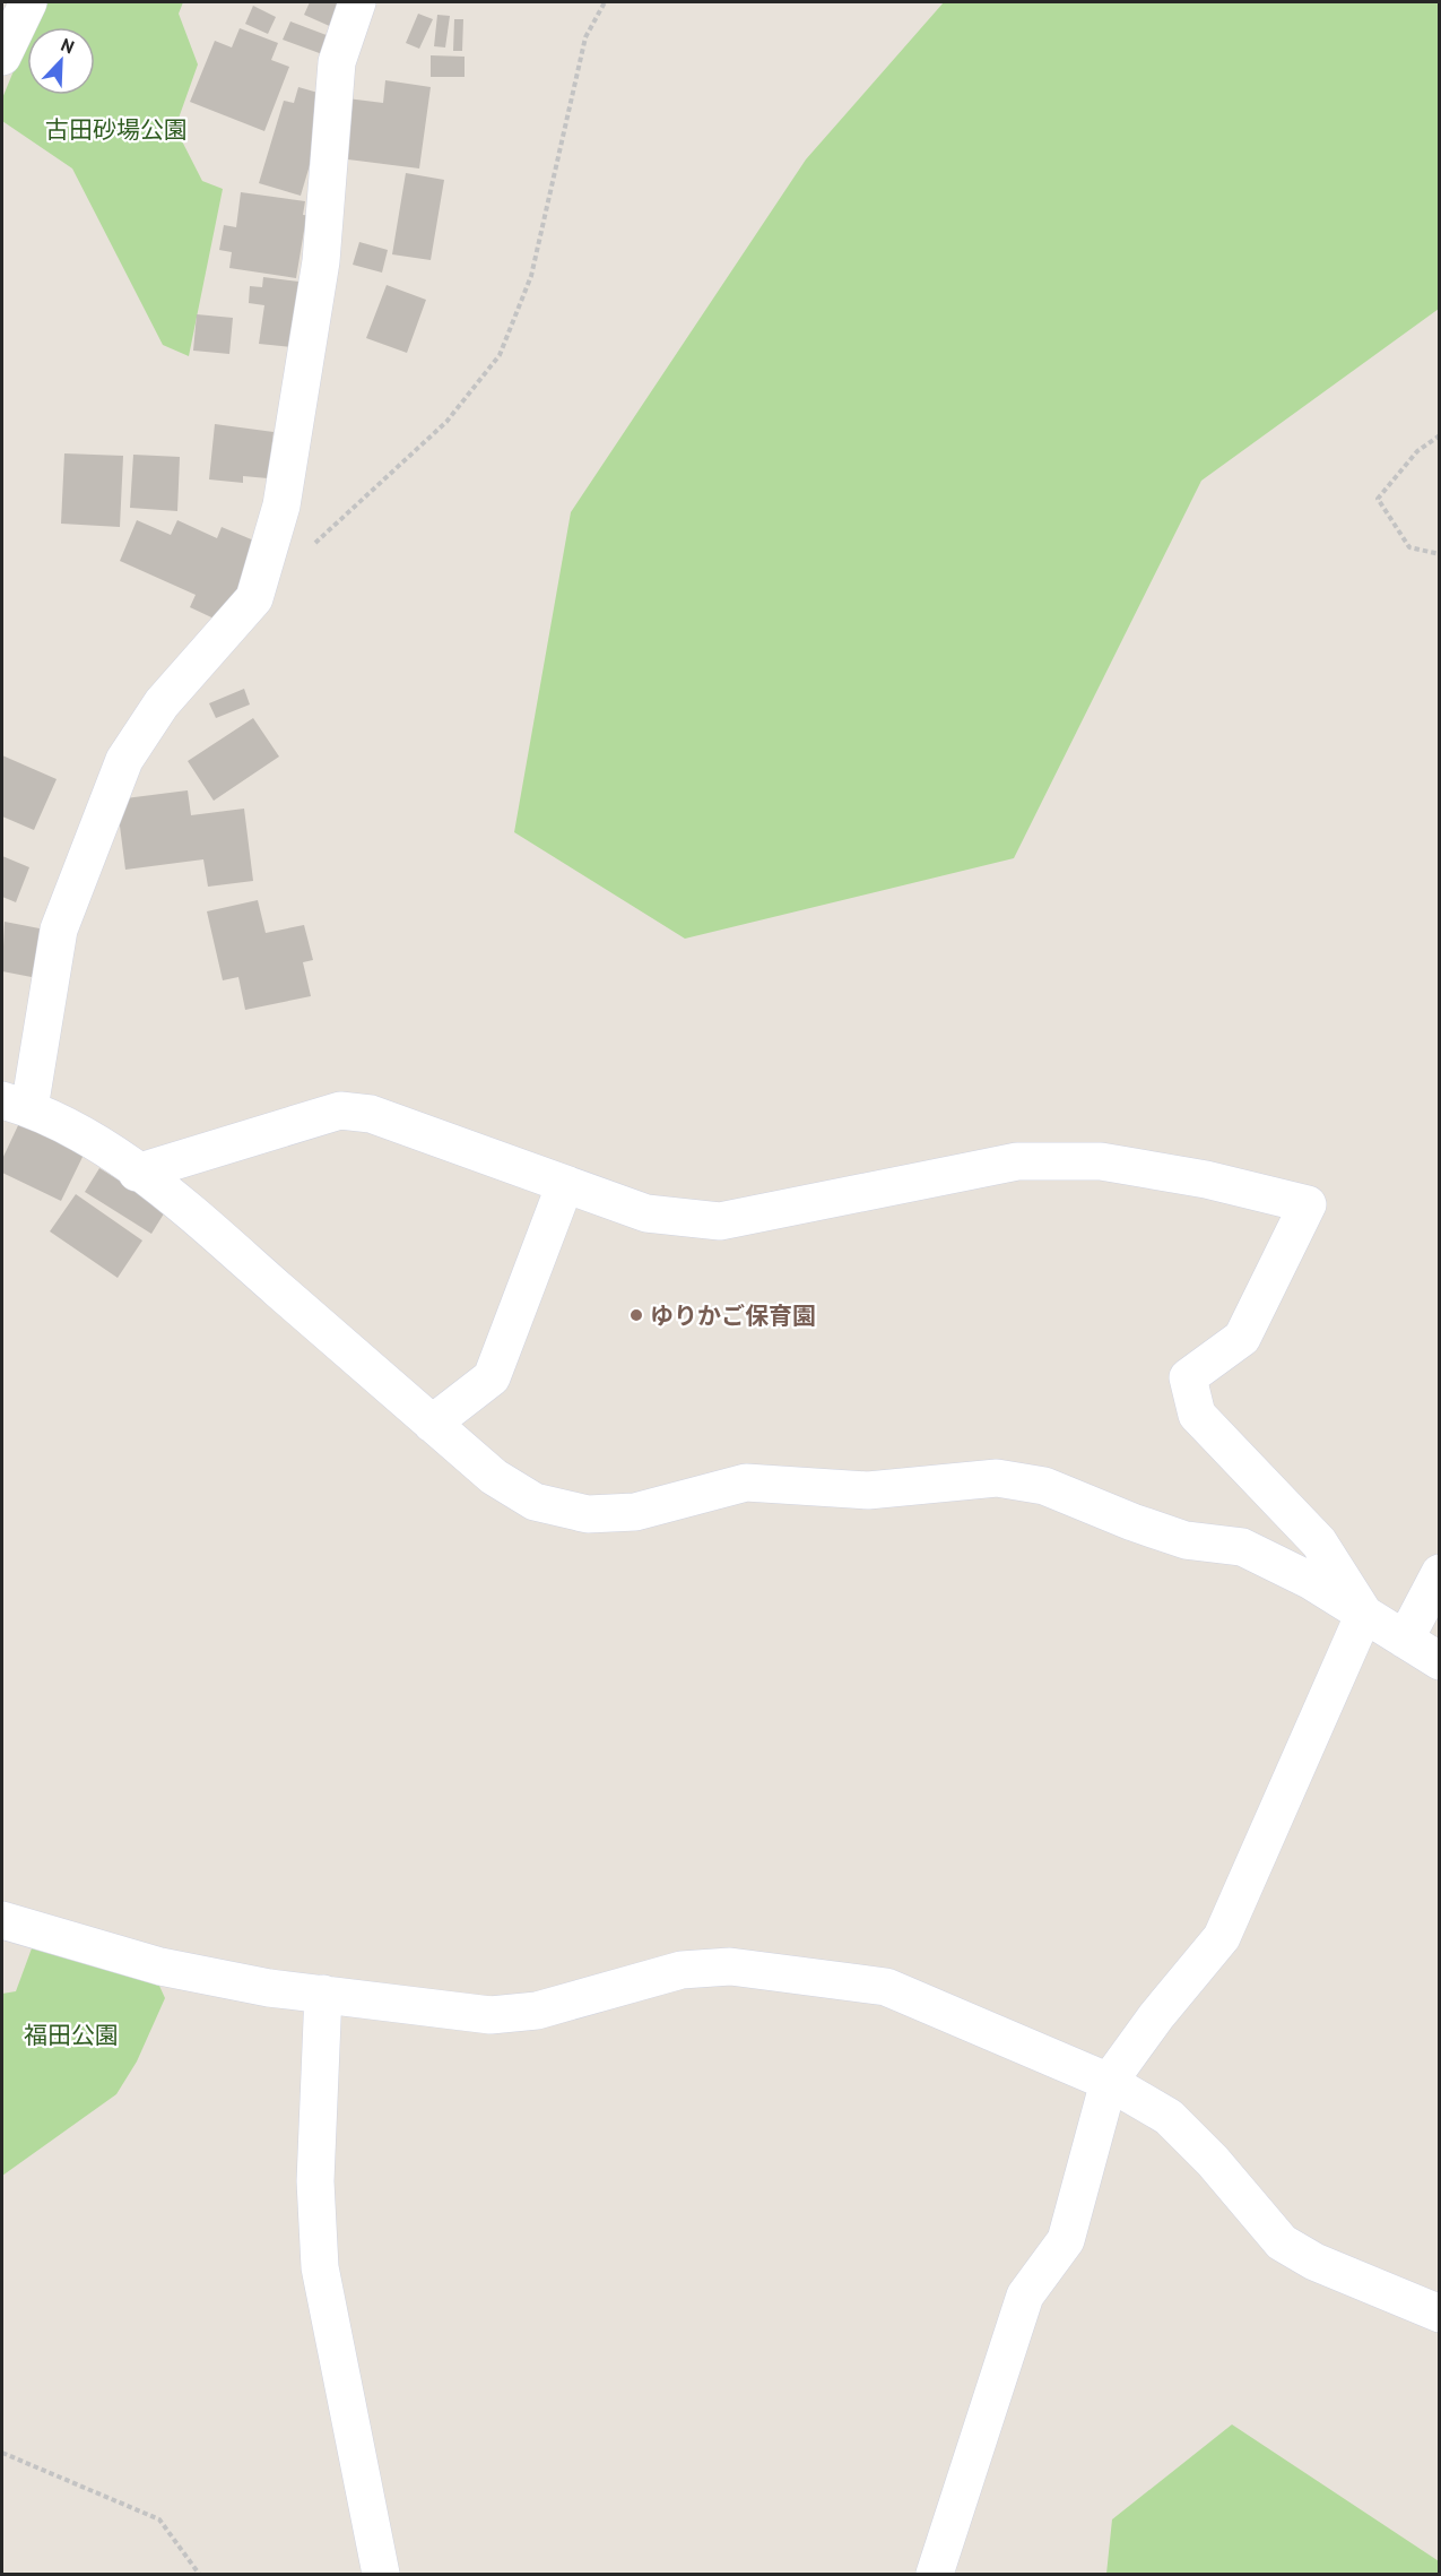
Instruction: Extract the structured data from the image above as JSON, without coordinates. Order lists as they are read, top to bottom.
{
  "parks": ["古田砂場公園", "福田公園"],
  "places": ["ゆりかご保育園"],
  "north": "top right"
}
